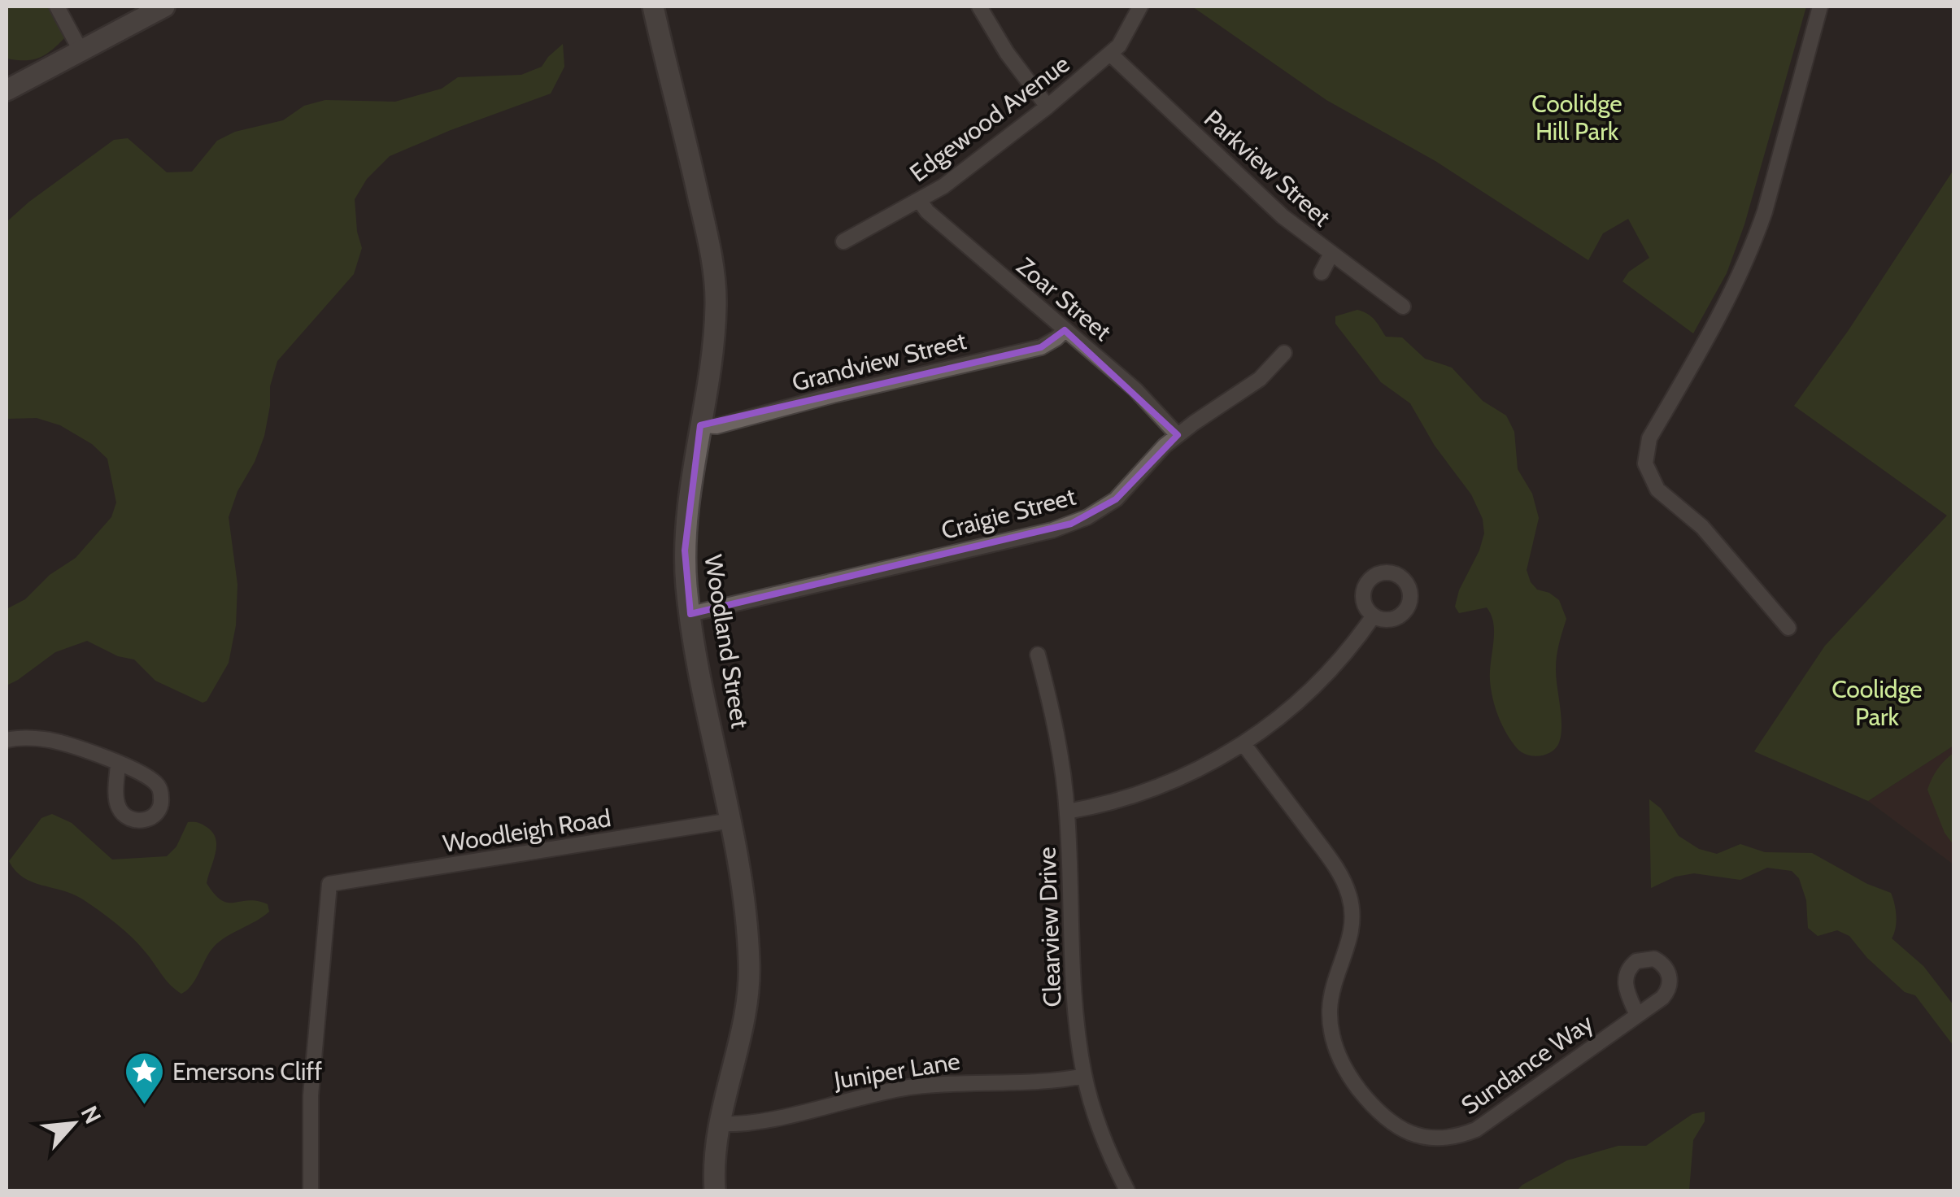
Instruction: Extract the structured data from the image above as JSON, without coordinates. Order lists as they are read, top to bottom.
{
  "streets": {
    "street": [
      "Edgewood Avenue",
      "Parkview Street",
      "Zoar Street",
      "Grandview Street",
      "Craigie Street",
      "Woodland Street",
      "Woodleigh Road",
      "Clearview Drive",
      "Sundance Way",
      "Juniper Lane"
    ]
  },
  "crossings": [
    ["Edgewood Avenue", "Parkview Street"],
    ["Edgewood Avenue", "Zoar Street"],
    ["Zoar Street", "Grandview Street"],
    ["Zoar Street", "Craigie Street"],
    ["Grandview Street", "Woodland Street"],
    ["Craigie Street", "Woodland Street"],
    ["Woodland Street", "Woodleigh Road"],
    ["Woodland Street", "Juniper Lane"],
    ["Clearview Drive", "Juniper Lane"]
  ],
  "parks": ["Coolidge Hill Park", "Coolidge Park"],
  "places": {
    "place": ["Emersons Cliff"]
  },
  "north": "top right"
}
